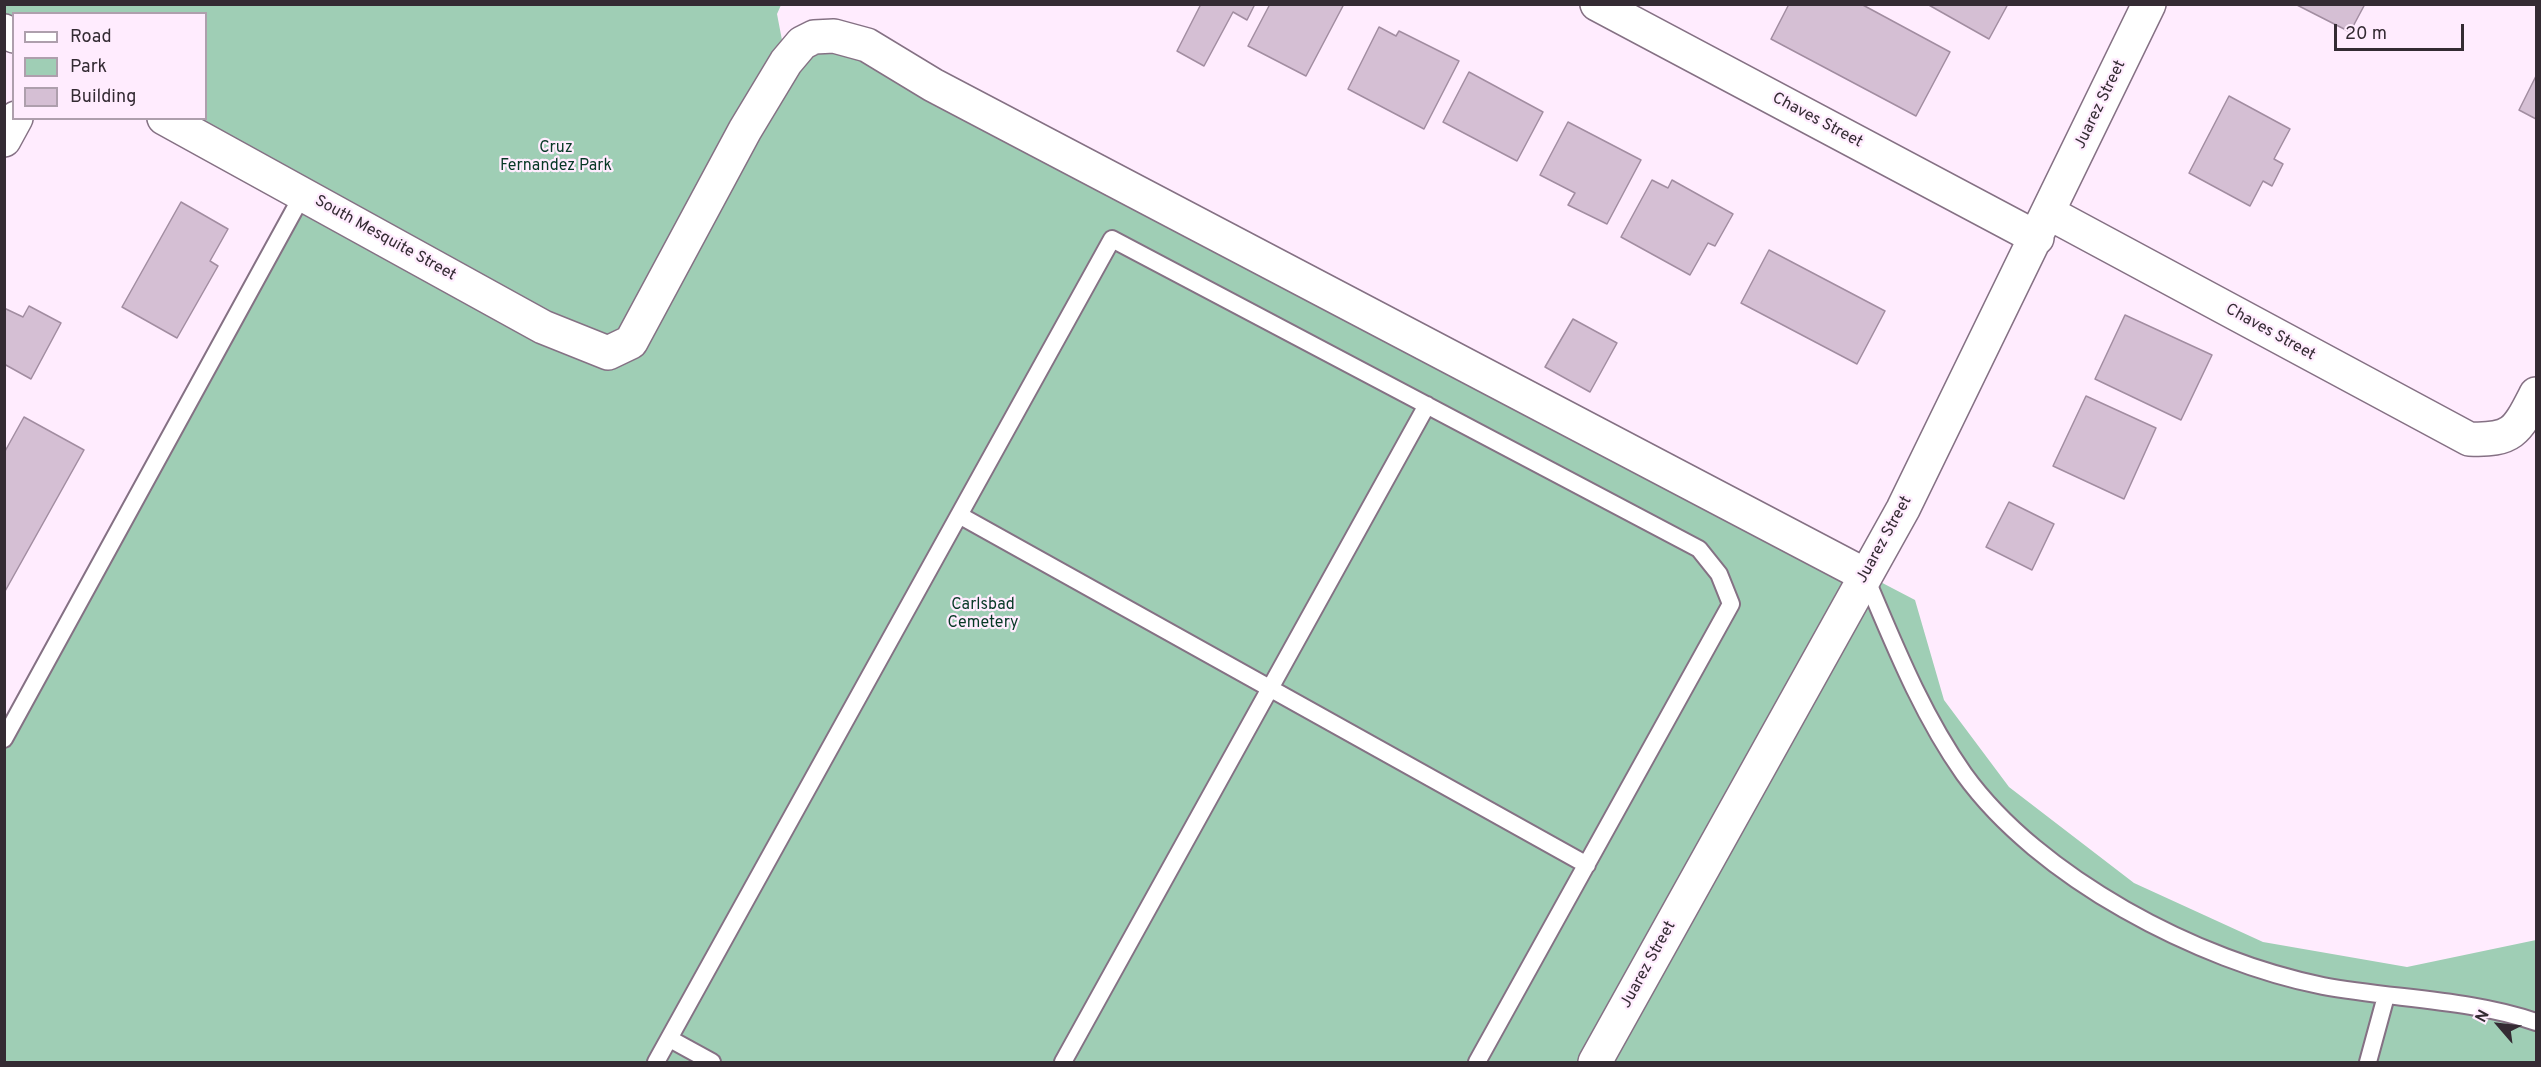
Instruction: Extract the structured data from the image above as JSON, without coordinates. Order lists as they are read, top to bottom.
{
  "streets": {
    "street": ["Juarez Street", "Chaves Street", "South Mesquite Street"]
  },
  "crossings": [
    ["Juarez Street", "Chaves Street"],
    ["Juarez Street", "South Mesquite Street"]
  ],
  "parks": ["Cruz Fernandez Park", "Carlsbad Cemetery"],
  "legend": ["Road", "Park", "Building"],
  "scale_bar": "20 m",
  "north": "top left"
}
